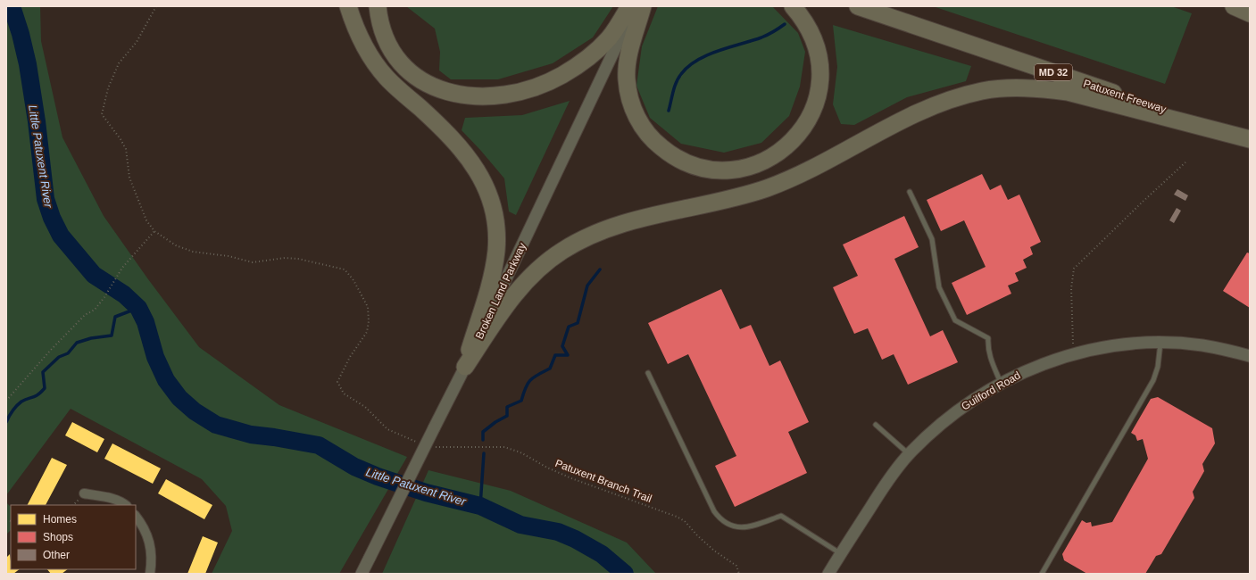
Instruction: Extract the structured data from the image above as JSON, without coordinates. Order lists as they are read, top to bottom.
{
  "streets": {
    "highway": ["MD 32", "Patuxent Freeway"],
    "street": ["Broken Land Parkway", "Guilford Road"],
    "path": ["Patuxent Branch Trail"]
  },
  "water": ["Little Patuxent River"],
  "legend": ["Homes", "Shops", "Other"]
}
